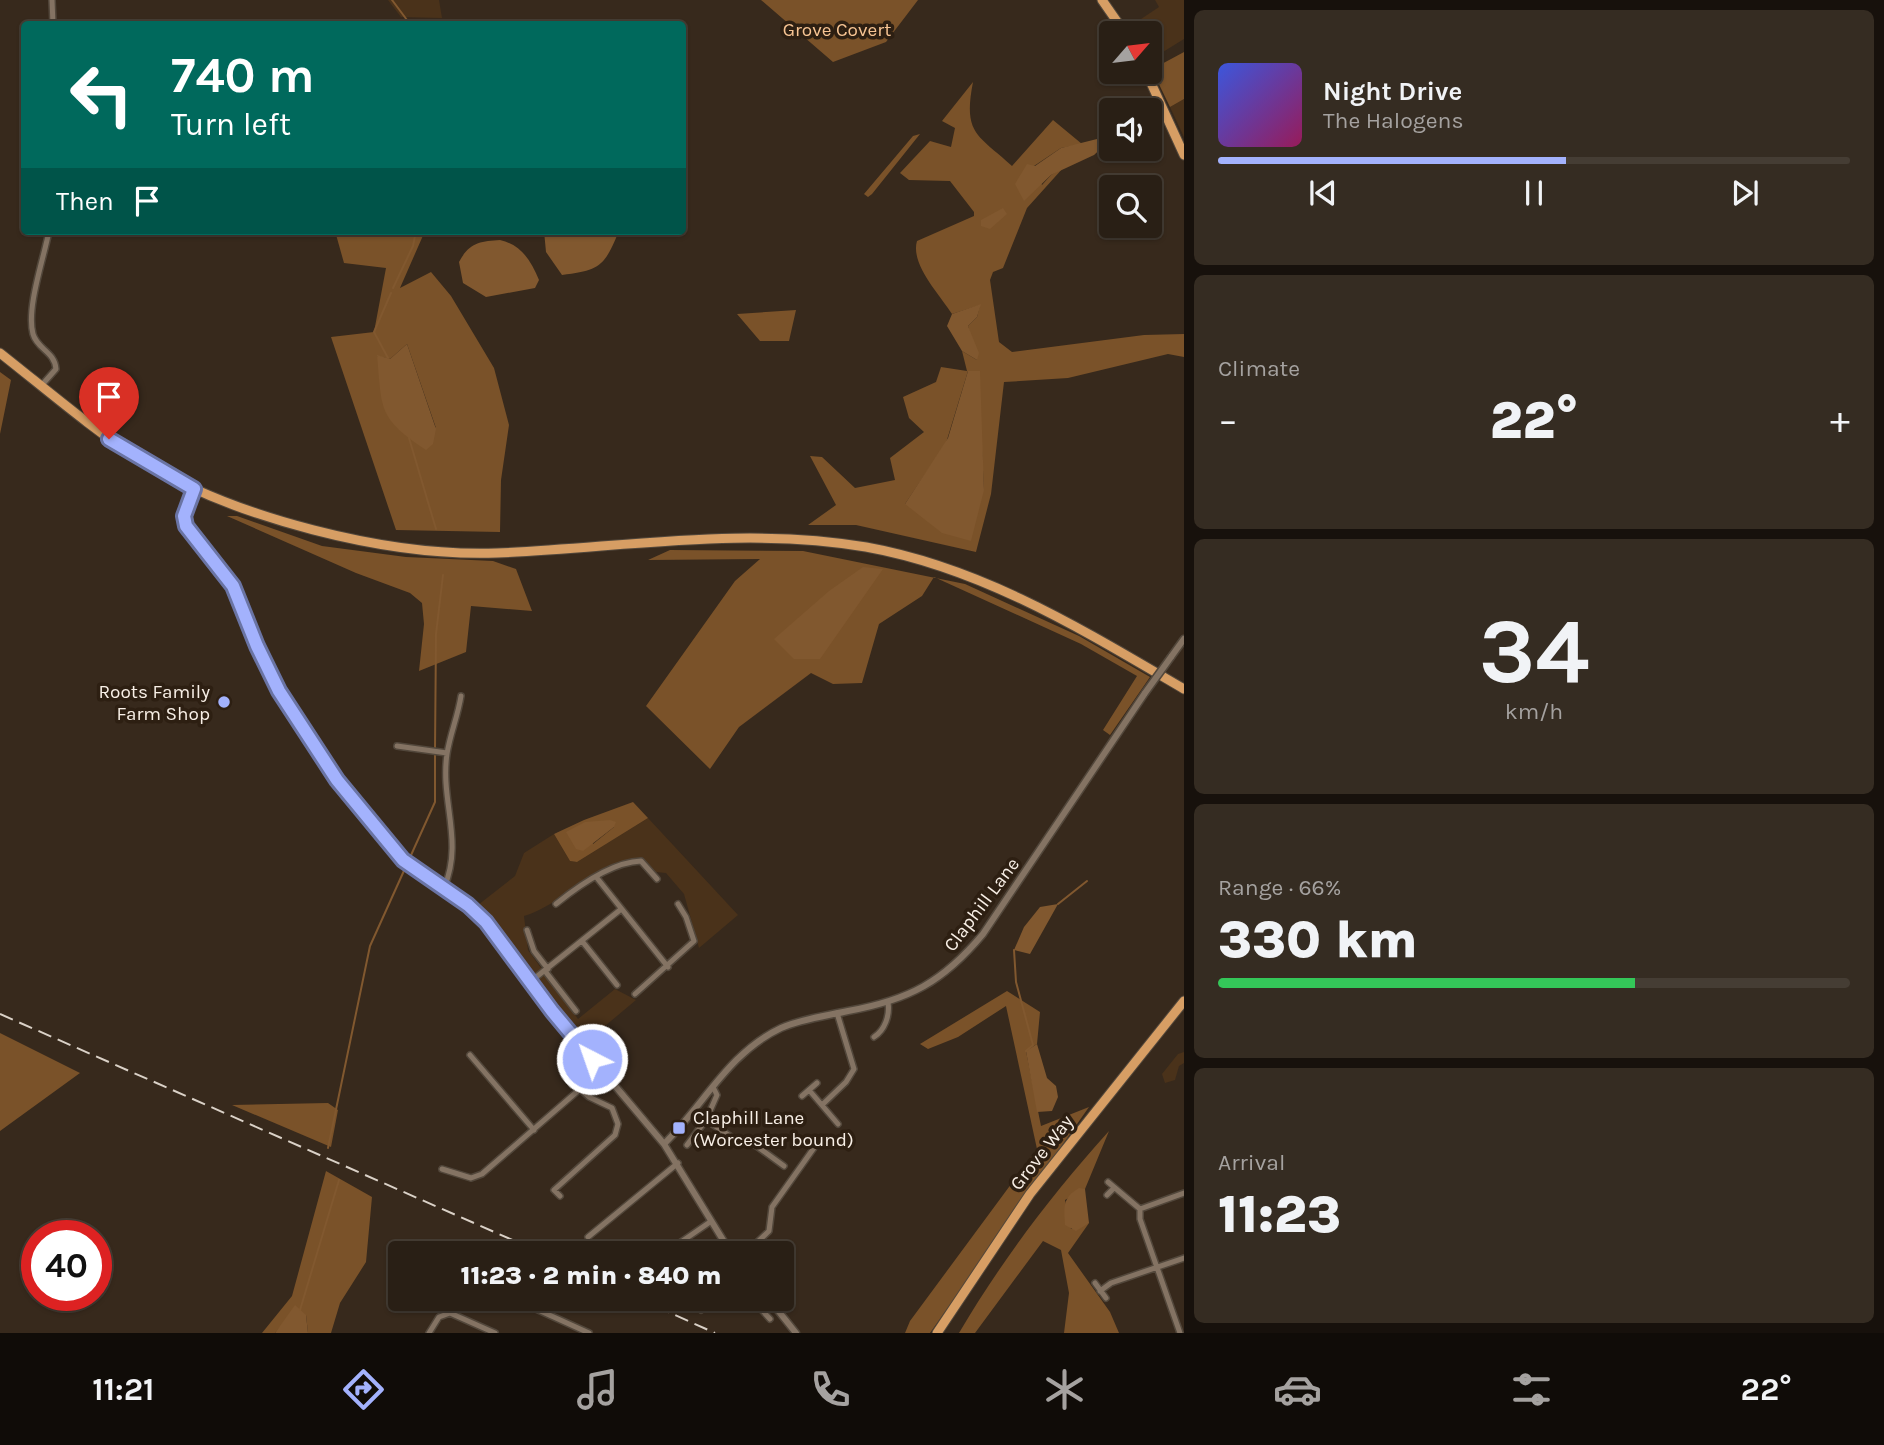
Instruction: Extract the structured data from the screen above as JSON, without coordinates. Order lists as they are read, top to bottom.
{
  "streets": {
    "highway": ["Grove Way"],
    "street": ["Claphill Lane"]
  },
  "parks": ["Grove Covert"],
  "places": {
    "other": ["Roots Family Farm Shop"],
    "transit": ["Claphill Lane (Worcester bound)"]
  },
  "north": "top right",
  "page": {
    "turn": ["740 m", "Turn left"],
    "song": ["Night Drive", "The Halogens"],
    "then": "Then",
    "tile": [
      "Climate",
      ["34", "km/h"],
      ["Range · 66%", "330 km"],
      ["Arrival", "11:23"]
    ],
    "heat": ["−", "22°", "+"],
    "limit": "40",
    "trip": "11:23 · 2 min · 840 m",
    "tabs": ["11:21", "22°"]
  }
}
